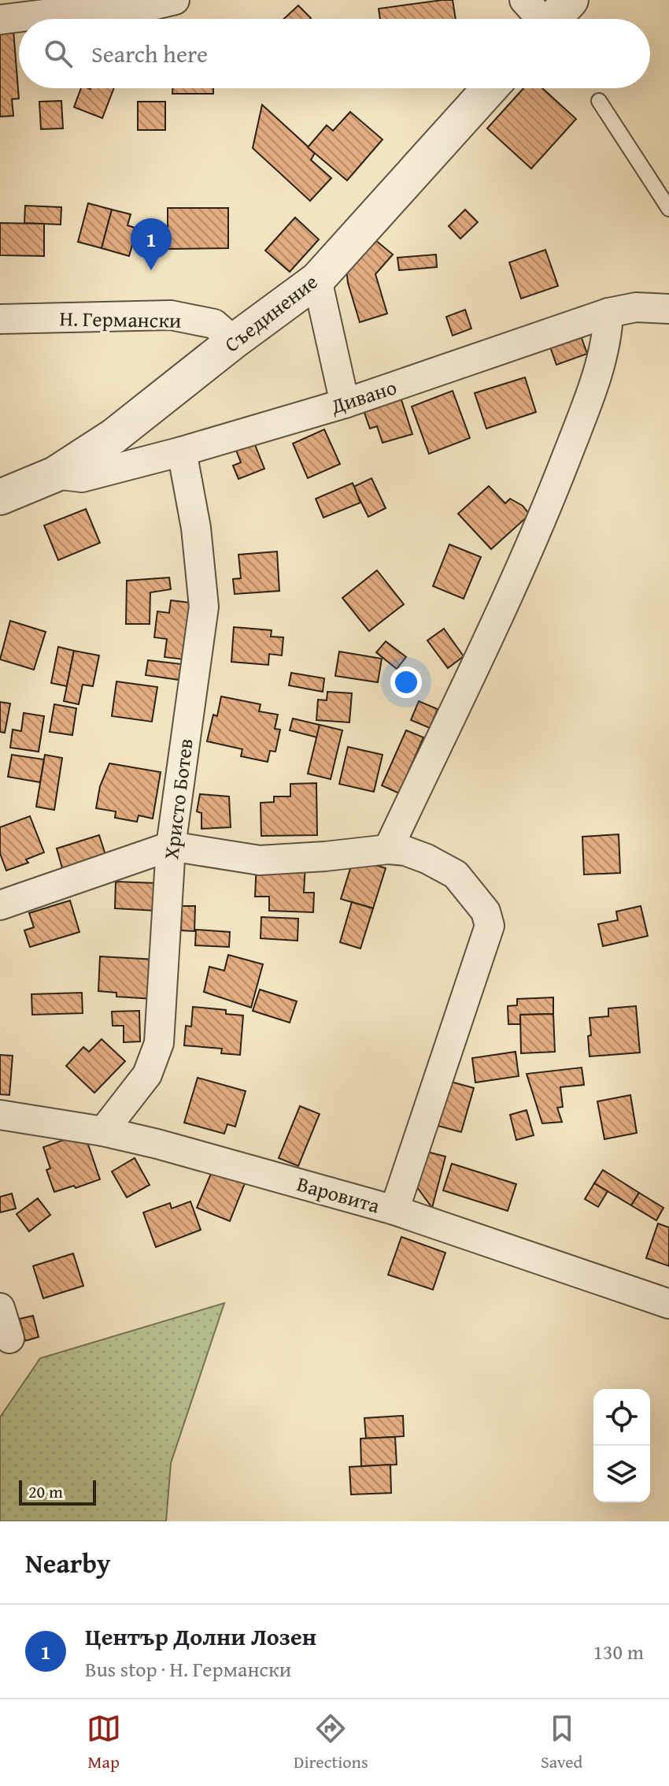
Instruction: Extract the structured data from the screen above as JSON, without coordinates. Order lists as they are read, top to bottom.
{
  "streets": {
    "street": [
      "Съединение",
      "Н. Германски",
      "Дивано",
      "Христо Ботев",
      "Варовита"
    ]
  },
  "crossings": [
    ["Съединение", "Н. Германски"],
    ["Съединение", "Дивано"],
    ["Дивано", "Христо Ботев"],
    ["Христо Ботев", "Варовита"]
  ],
  "scale_bar": "20 m",
  "page": {
    "search": "Search here",
    "pins": "1",
    "scale": "20 m",
    "heading": "Nearby",
    "list": [
      {
        "mark": "1",
        "name": "Център Долни Лозен",
        "note": "Bus stop · Н. Германски",
        "value": "130 m"
      }
    ],
    "nav": ["Map", "Directions", "Saved"]
  }
}
